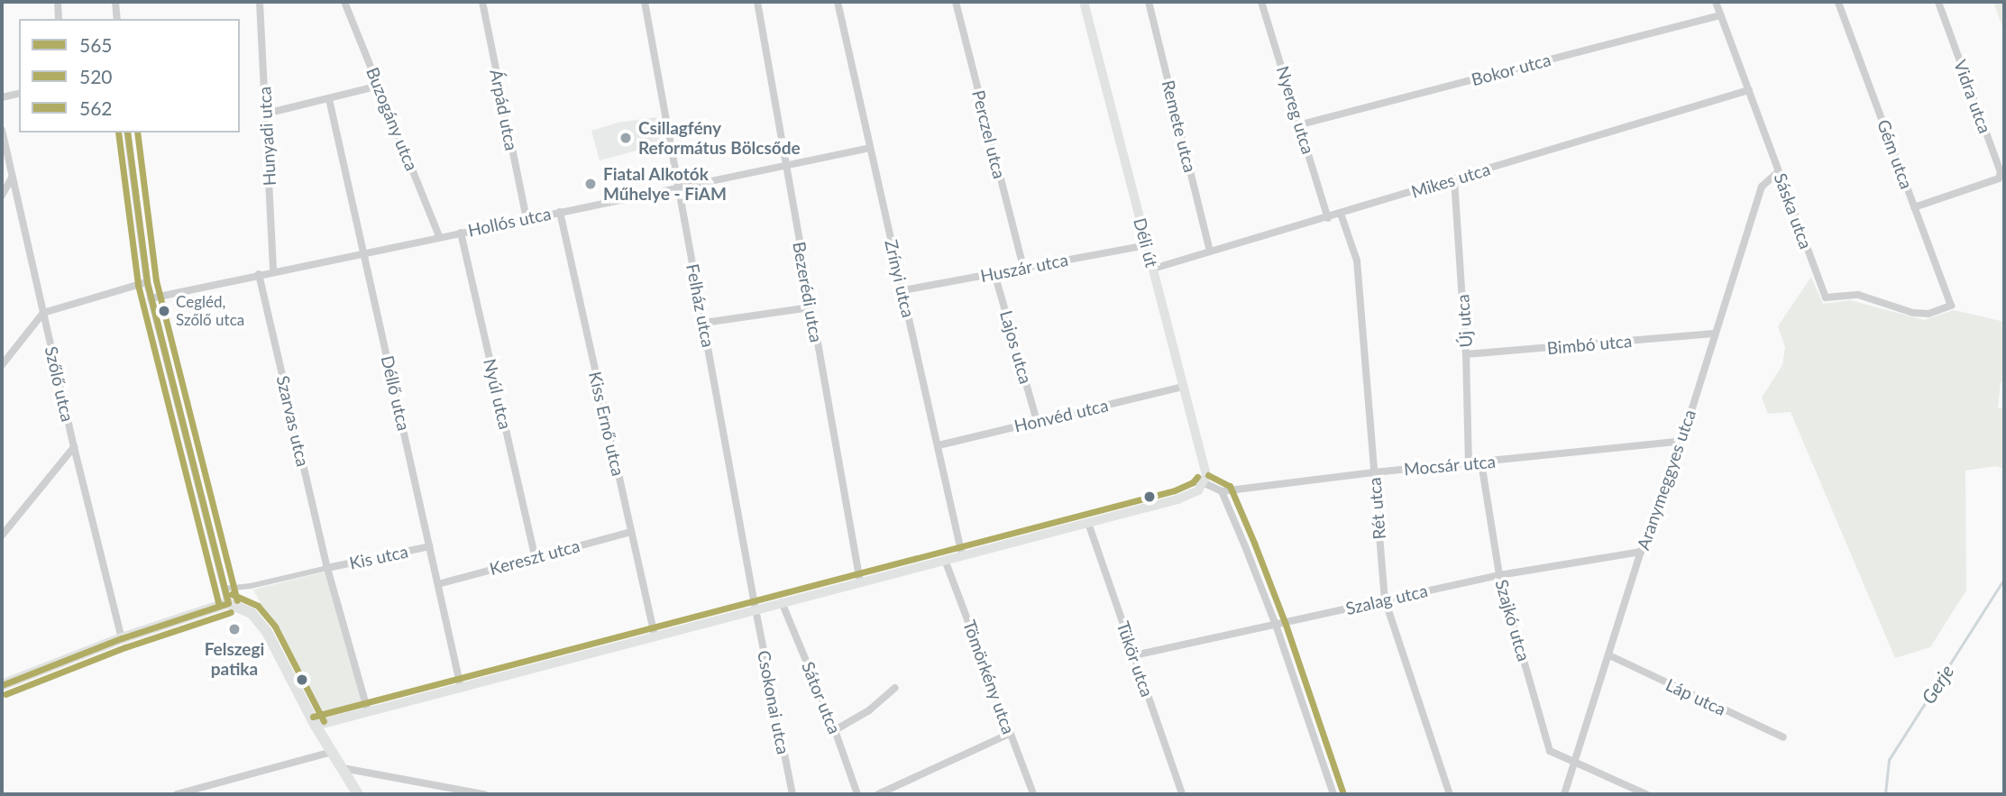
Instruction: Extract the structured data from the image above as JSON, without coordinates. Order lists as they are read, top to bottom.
{
  "streets": {
    "main road": ["Déli út"],
    "street": [
      "Bokor utca",
      "Vidra utca",
      "Árpád utca",
      "Nyereg utca",
      "Buzogány utca",
      "Remete utca",
      "Perczel utca",
      "Hunyadi utca",
      "Gém utca",
      "Mikes utca",
      "Sáska utca",
      "Hollós utca",
      "Huszár utca",
      "Zrínyi utca",
      "Bezerédi utca",
      "Felház utca",
      "Új utca",
      "Bimbó utca",
      "Lajos utca",
      "Szőlő utca",
      "Déllő utca",
      "Nyúl utca",
      "Honvéd utca",
      "Szarvas utca",
      "Kiss Ernő utca",
      "Mocsár utca",
      "Aranymeggyes utca",
      "Rét utca",
      "Kis utca",
      "Kereszt utca",
      "Szalag utca",
      "Szajkó utca",
      "Tükör utca",
      "Tömörkény utca",
      "Láp utca",
      "Sátor utca",
      "Csokonai utca"
    ]
  },
  "crossings": [
    ["Bokor utca", "Nyereg utca"],
    ["Bokor utca", "Sáska utca"],
    ["Vidra utca", "Gém utca"],
    ["Árpád utca", "Hollós utca"],
    ["Nyereg utca", "Mikes utca"],
    ["Buzogány utca", "Hollós utca"],
    ["Remete utca", "Mikes utca"],
    ["Perczel utca", "Huszár utca"],
    ["Hunyadi utca", "Hollós utca"],
    ["Gém utca", "Sáska utca"],
    ["Mikes utca", "Sáska utca"],
    ["Mikes utca", "Déli út"],
    ["Mikes utca", "Új utca"],
    ["Mikes utca", "Rét utca"],
    ["Sáska utca", "Aranymeggyes utca"],
    ["Hollós utca", "Zrínyi utca"],
    ["Hollós utca", "Bezerédi utca"],
    ["Hollós utca", "Felház utca"],
    ["Hollós utca", "Déllő utca"],
    ["Hollós utca", "Nyúl utca"],
    ["Hollós utca", "Szarvas utca"],
    ["Hollós utca", "Kiss Ernő utca"],
    ["Déli út", "Huszár utca"],
    ["Déli út", "Honvéd utca"],
    ["Huszár utca", "Zrínyi utca"],
    ["Huszár utca", "Lajos utca"],
    ["Zrínyi utca", "Honvéd utca"],
    ["Felház utca", "Csokonai utca"],
    ["Új utca", "Bimbó utca"],
    ["Új utca", "Mocsár utca"],
    ["Bimbó utca", "Aranymeggyes utca"],
    ["Lajos utca", "Honvéd utca"],
    ["Déllő utca", "Kis utca"],
    ["Déllő utca", "Kereszt utca"],
    ["Nyúl utca", "Kereszt utca"],
    ["Szarvas utca", "Kis utca"],
    ["Kiss Ernő utca", "Kereszt utca"],
    ["Mocsár utca", "Aranymeggyes utca"],
    ["Mocsár utca", "Rét utca"],
    ["Mocsár utca", "Szajkó utca"],
    ["Aranymeggyes utca", "Szalag utca"],
    ["Aranymeggyes utca", "Szajkó utca"],
    ["Aranymeggyes utca", "Láp utca"],
    ["Rét utca", "Szalag utca"],
    ["Szalag utca", "Szajkó utca"],
    ["Szalag utca", "Tükör utca"]
  ],
  "water": ["Gerje"],
  "places": [
    "Csillagfény Református Bölcsőde",
    "Fiatal Alkotók Műhelye - FiAM",
    "Cegléd, Szőlő utca",
    "Felszegi patika"
  ],
  "lines": ["transit line 565", "transit line 520", "transit line 562"],
  "legend": ["565", "520", "562"]
}
